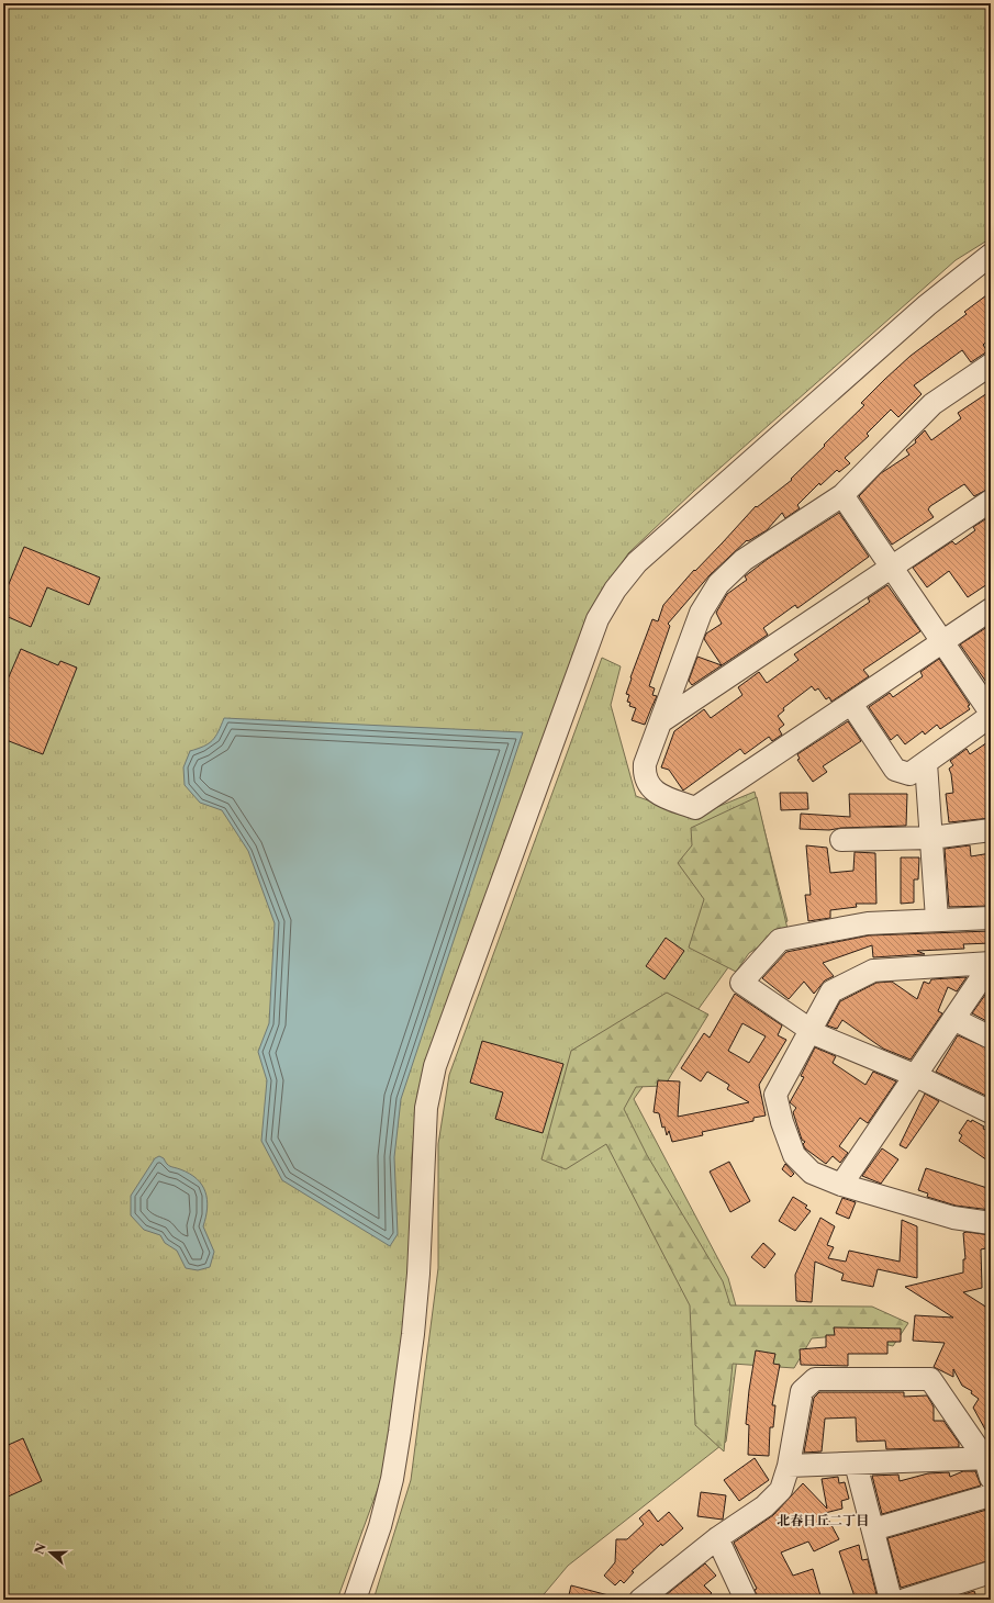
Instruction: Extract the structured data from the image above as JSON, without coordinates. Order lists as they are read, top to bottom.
{
  "districts": ["北春日丘二丁目"],
  "north": "left"
}
